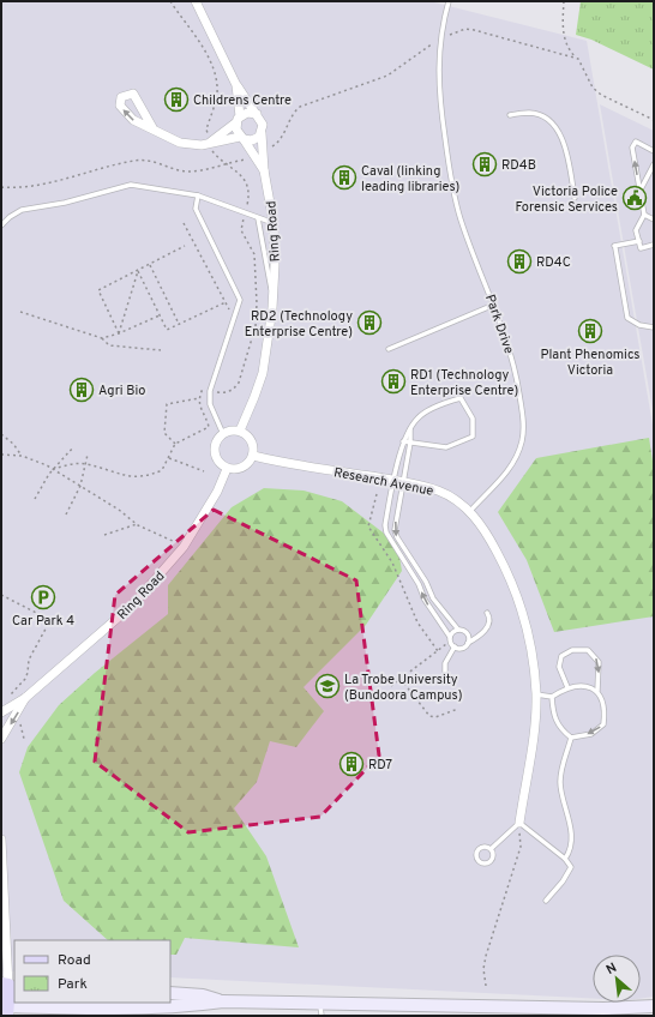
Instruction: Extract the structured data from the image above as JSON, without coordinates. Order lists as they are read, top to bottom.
{
  "streets": {
    "street": ["Ring Road", "Research Avenue"],
    "lane": ["Park Drive"]
  },
  "crossings": [
    ["Ring Road", "Research Avenue"],
    ["Park Drive", "Research Avenue"]
  ],
  "places": {
    "building": [
      "Childrens Centre",
      "RD4B",
      "Caval (linking leading libraries)",
      "RD4C",
      "RD2 (Technology Enterprise Centre)",
      "Plant Phenomics Victoria",
      "RD1 (Technology Enterprise Centre)",
      "Agri Bio",
      "RD7"
    ],
    "public building": ["Victoria Police Forensic Services"],
    "parking": ["Car Park 4"],
    "school or university": ["La Trobe University (Bundoora Campus)"]
  },
  "legend": ["Road", "Park"],
  "north": "top left"
}
